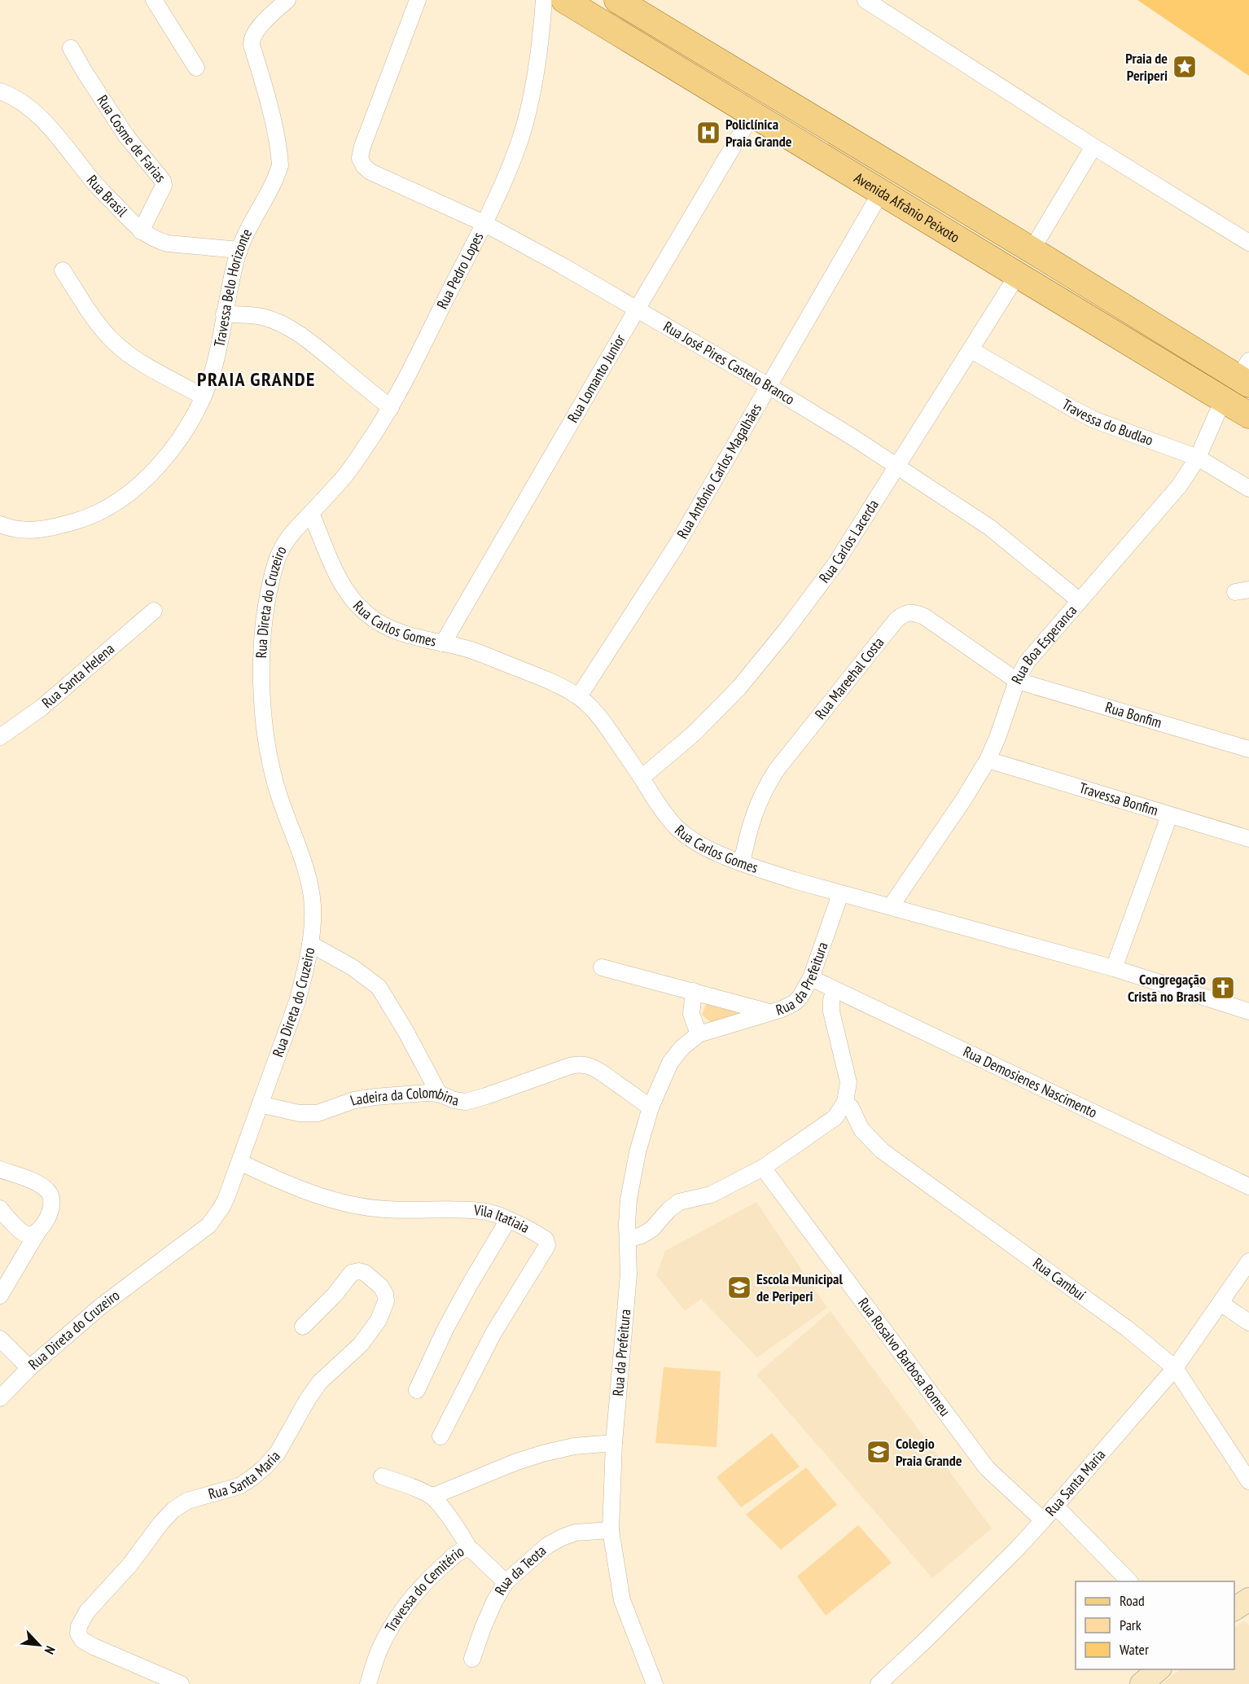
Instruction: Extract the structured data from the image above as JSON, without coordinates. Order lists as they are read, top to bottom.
{
  "streets": {
    "main road": ["Avenida Afrânio Peixoto"],
    "street": [
      "Rua Cosme de Farias",
      "Rua Brasil",
      "Rua Pedro Lopes",
      "Travessa Belo Horizonte",
      "Rua José Pires Castelo Branco",
      "Rua Lomanto Junior",
      "Travessa do Budlao",
      "Rua Antônio Carlos Magalhães",
      "Rua Carlos Lacerda",
      "Rua Direta do Cruzeiro",
      "Rua Carlos Gomes",
      "Rua Boa Esperanca",
      "Rua Santa Helena",
      "Rua Mareehal Costa",
      "Rua Bonfim",
      "Travessa Bonfim",
      "Rua da Prefeitura",
      "Rua Demosienes Nascimento",
      "Ladeira da Colombina",
      "Vila Itatiaia",
      "Rua Cambuí",
      "Rua Rosalvo Barbosa Romeu",
      "Rua Santa Maria",
      "Rua da Teota",
      "Travessa do Cemitério"
    ]
  },
  "crossings": [
    ["Rua Cosme de Farias", "Rua Brasil"],
    ["Rua Brasil", "Travessa Belo Horizonte"],
    ["Avenida Afrânio Peixoto", "Rua Lomanto Junior"],
    ["Avenida Afrânio Peixoto", "Rua Antônio Carlos Magalhães"],
    ["Avenida Afrânio Peixoto", "Rua Carlos Lacerda"],
    ["Avenida Afrânio Peixoto", "Rua Boa Esperanca"],
    ["Rua Pedro Lopes", "Rua José Pires Castelo Branco"],
    ["Rua Pedro Lopes", "Rua Direta do Cruzeiro"],
    ["Rua Pedro Lopes", "Rua Carlos Gomes"],
    ["Rua José Pires Castelo Branco", "Rua Lomanto Junior"],
    ["Rua José Pires Castelo Branco", "Rua Antônio Carlos Magalhães"],
    ["Rua José Pires Castelo Branco", "Rua Carlos Lacerda"],
    ["Rua José Pires Castelo Branco", "Rua Boa Esperanca"],
    ["Rua Lomanto Junior", "Rua Carlos Gomes"],
    ["Travessa do Budlao", "Rua Carlos Lacerda"],
    ["Travessa do Budlao", "Rua Boa Esperanca"],
    ["Rua Antônio Carlos Magalhães", "Rua Carlos Gomes"],
    ["Rua Carlos Lacerda", "Rua Carlos Gomes"],
    ["Rua Direta do Cruzeiro", "Rua Carlos Gomes"],
    ["Rua Direta do Cruzeiro", "Ladeira da Colombina"],
    ["Rua Direta do Cruzeiro", "Vila Itatiaia"],
    ["Rua Carlos Gomes", "Rua Boa Esperanca"],
    ["Rua Carlos Gomes", "Rua Mareehal Costa"],
    ["Rua Carlos Gomes", "Rua da Prefeitura"],
    ["Rua Boa Esperanca", "Rua Mareehal Costa"],
    ["Rua Boa Esperanca", "Rua Bonfim"],
    ["Rua Boa Esperanca", "Travessa Bonfim"],
    ["Rua Mareehal Costa", "Rua Bonfim"],
    ["Rua da Prefeitura", "Rua Demosienes Nascimento"],
    ["Rua da Prefeitura", "Ladeira da Colombina"],
    ["Rua da Prefeitura", "Rua da Teota"],
    ["Rua Cambuí", "Rua Santa Maria"],
    ["Rua Rosalvo Barbosa Romeu", "Rua Santa Maria"],
    ["Rua da Teota", "Travessa do Cemitério"]
  ],
  "districts": ["PRAIA GRANDE"],
  "places": {
    "place": ["Praia de Periperi"],
    "hospital": ["Policlínica Praia Grande"],
    "church": ["Congregação Cristã no Brasil"],
    "school or university": ["Escola Municipal de Periperi", "Colegio Praia Grande"]
  },
  "legend": ["Road", "Park", "Water"],
  "north": "bottom right"
}
